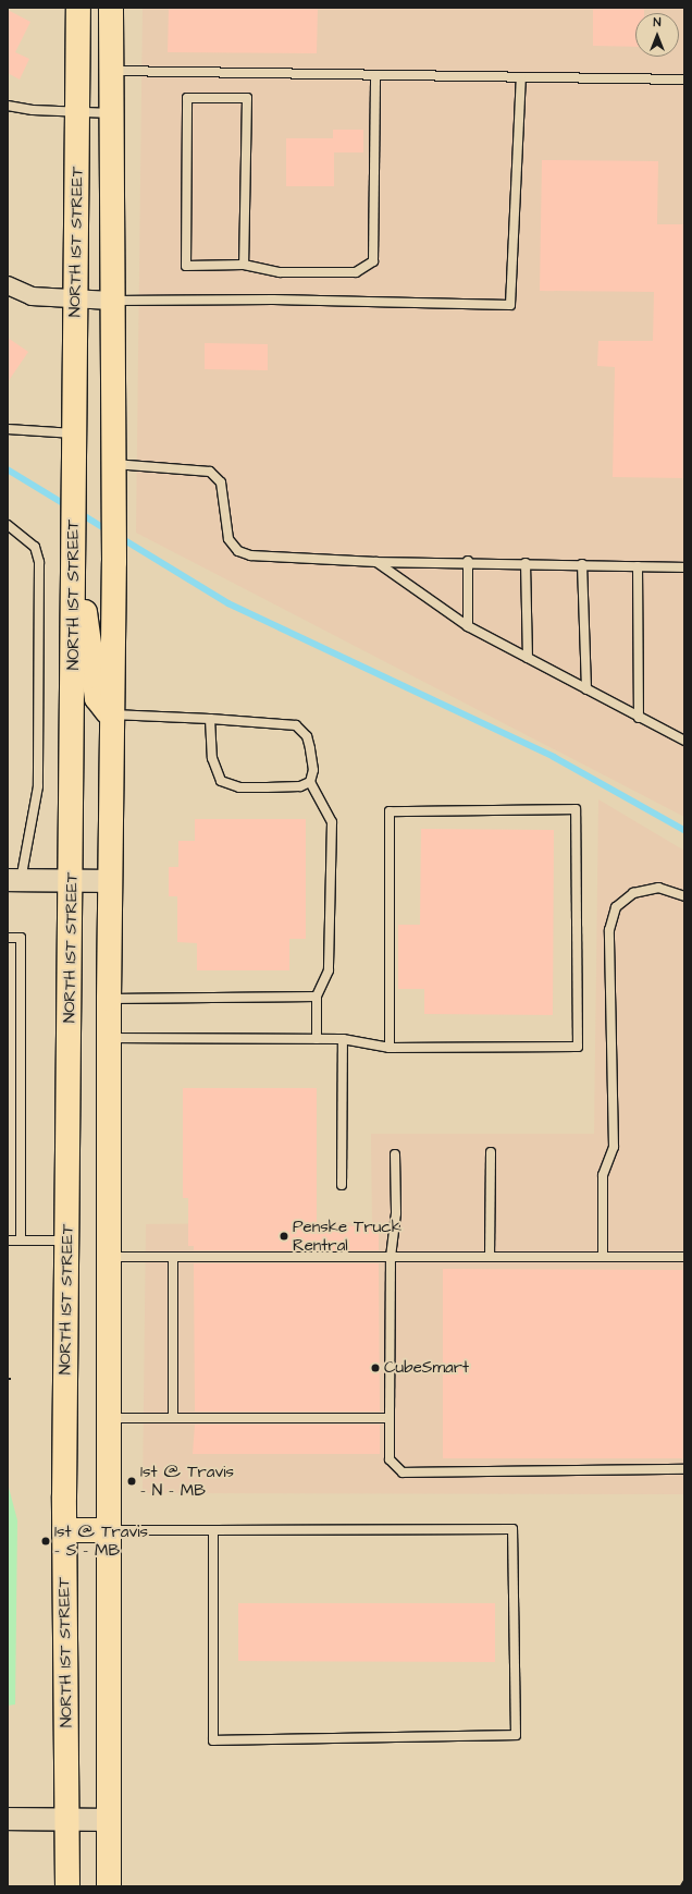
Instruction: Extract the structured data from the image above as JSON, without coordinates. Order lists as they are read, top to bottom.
{
  "streets": {
    "main road": ["NORTH 1ST STREET"]
  },
  "places": [
    "Penske Truck Rentral",
    "CubeSmart",
    "1st @ Travis - N - MB",
    "1st @ Travis - S - MB"
  ],
  "north": "top"
}
